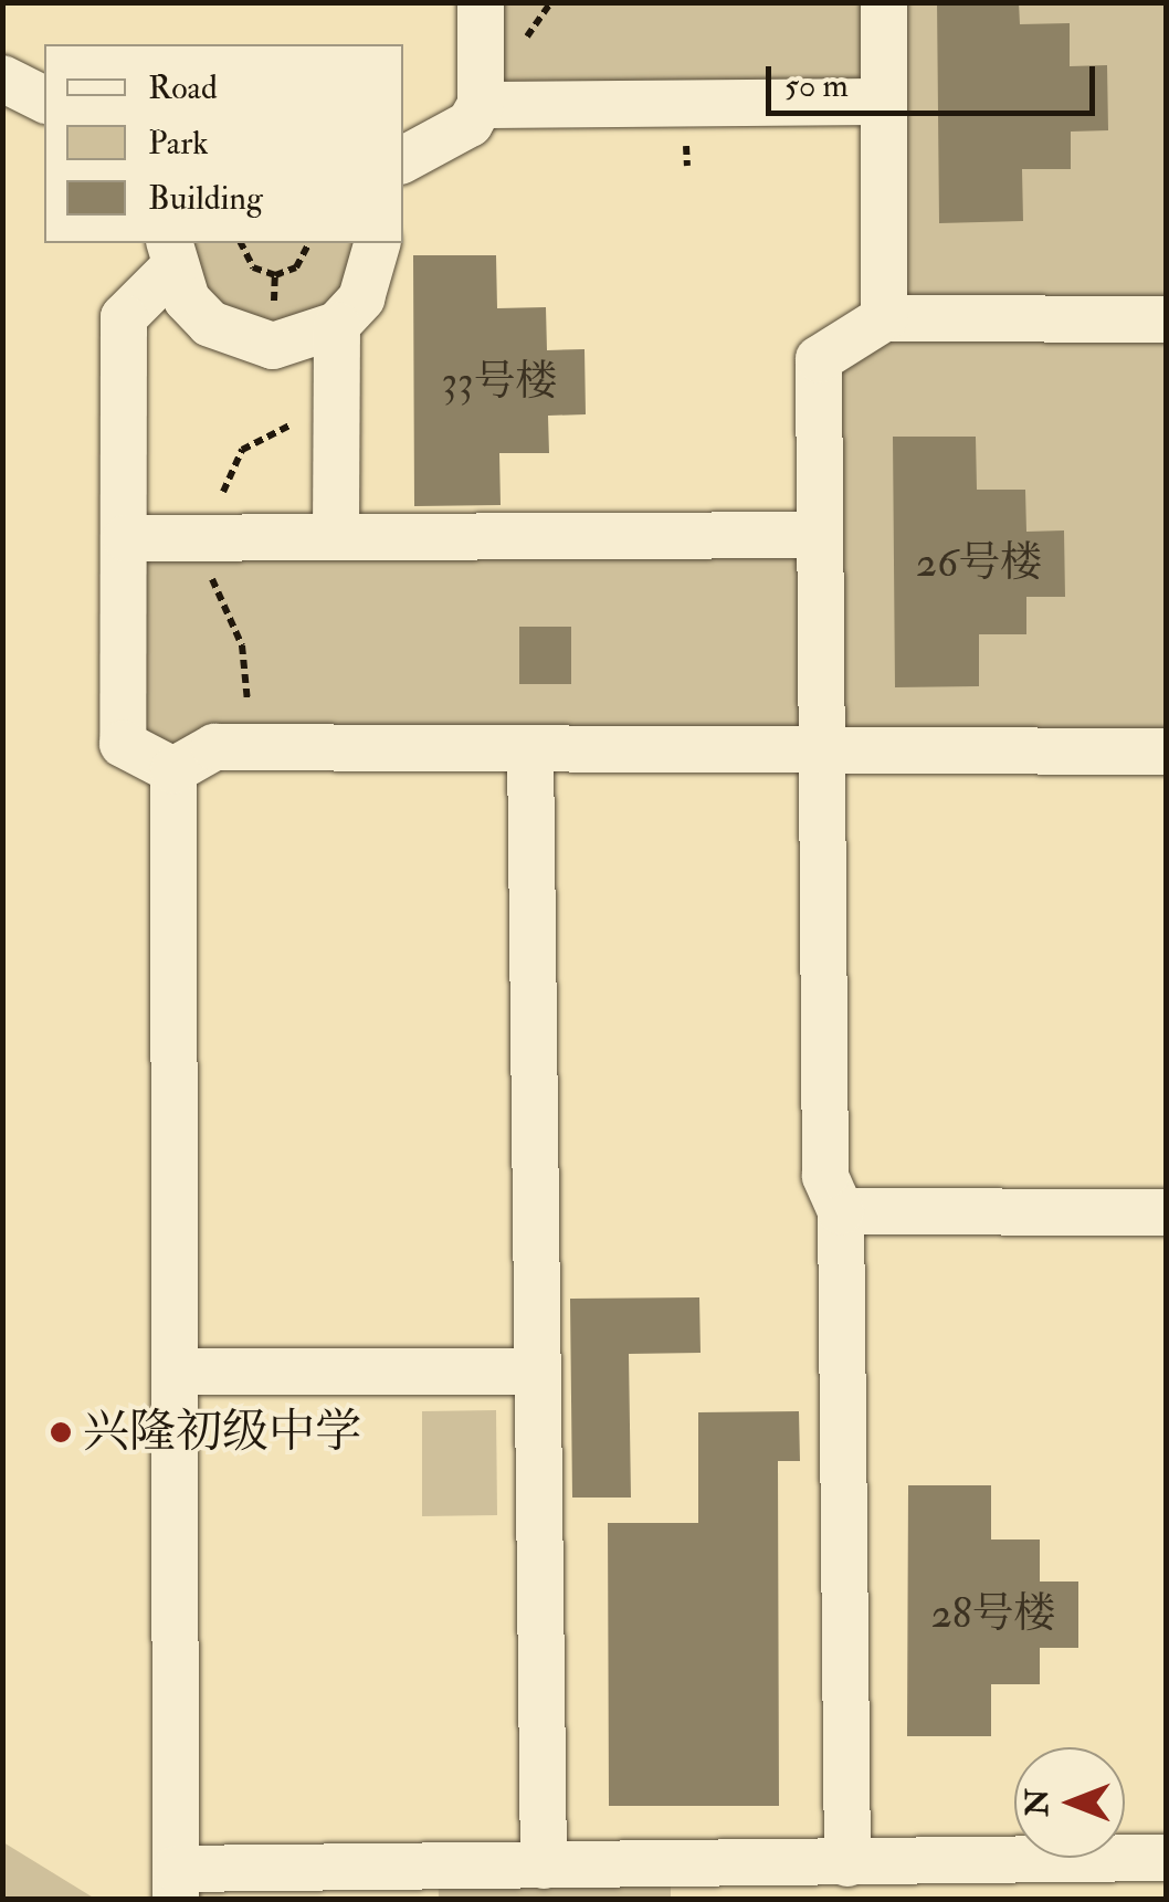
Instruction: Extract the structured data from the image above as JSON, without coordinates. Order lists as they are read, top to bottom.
{
  "places": ["兴隆初级中学"],
  "house_numbers": ["33号楼", "26号楼", "28号楼"],
  "legend": ["Road", "Park", "Building"],
  "scale_bar": "50 m",
  "north": "left"
}
